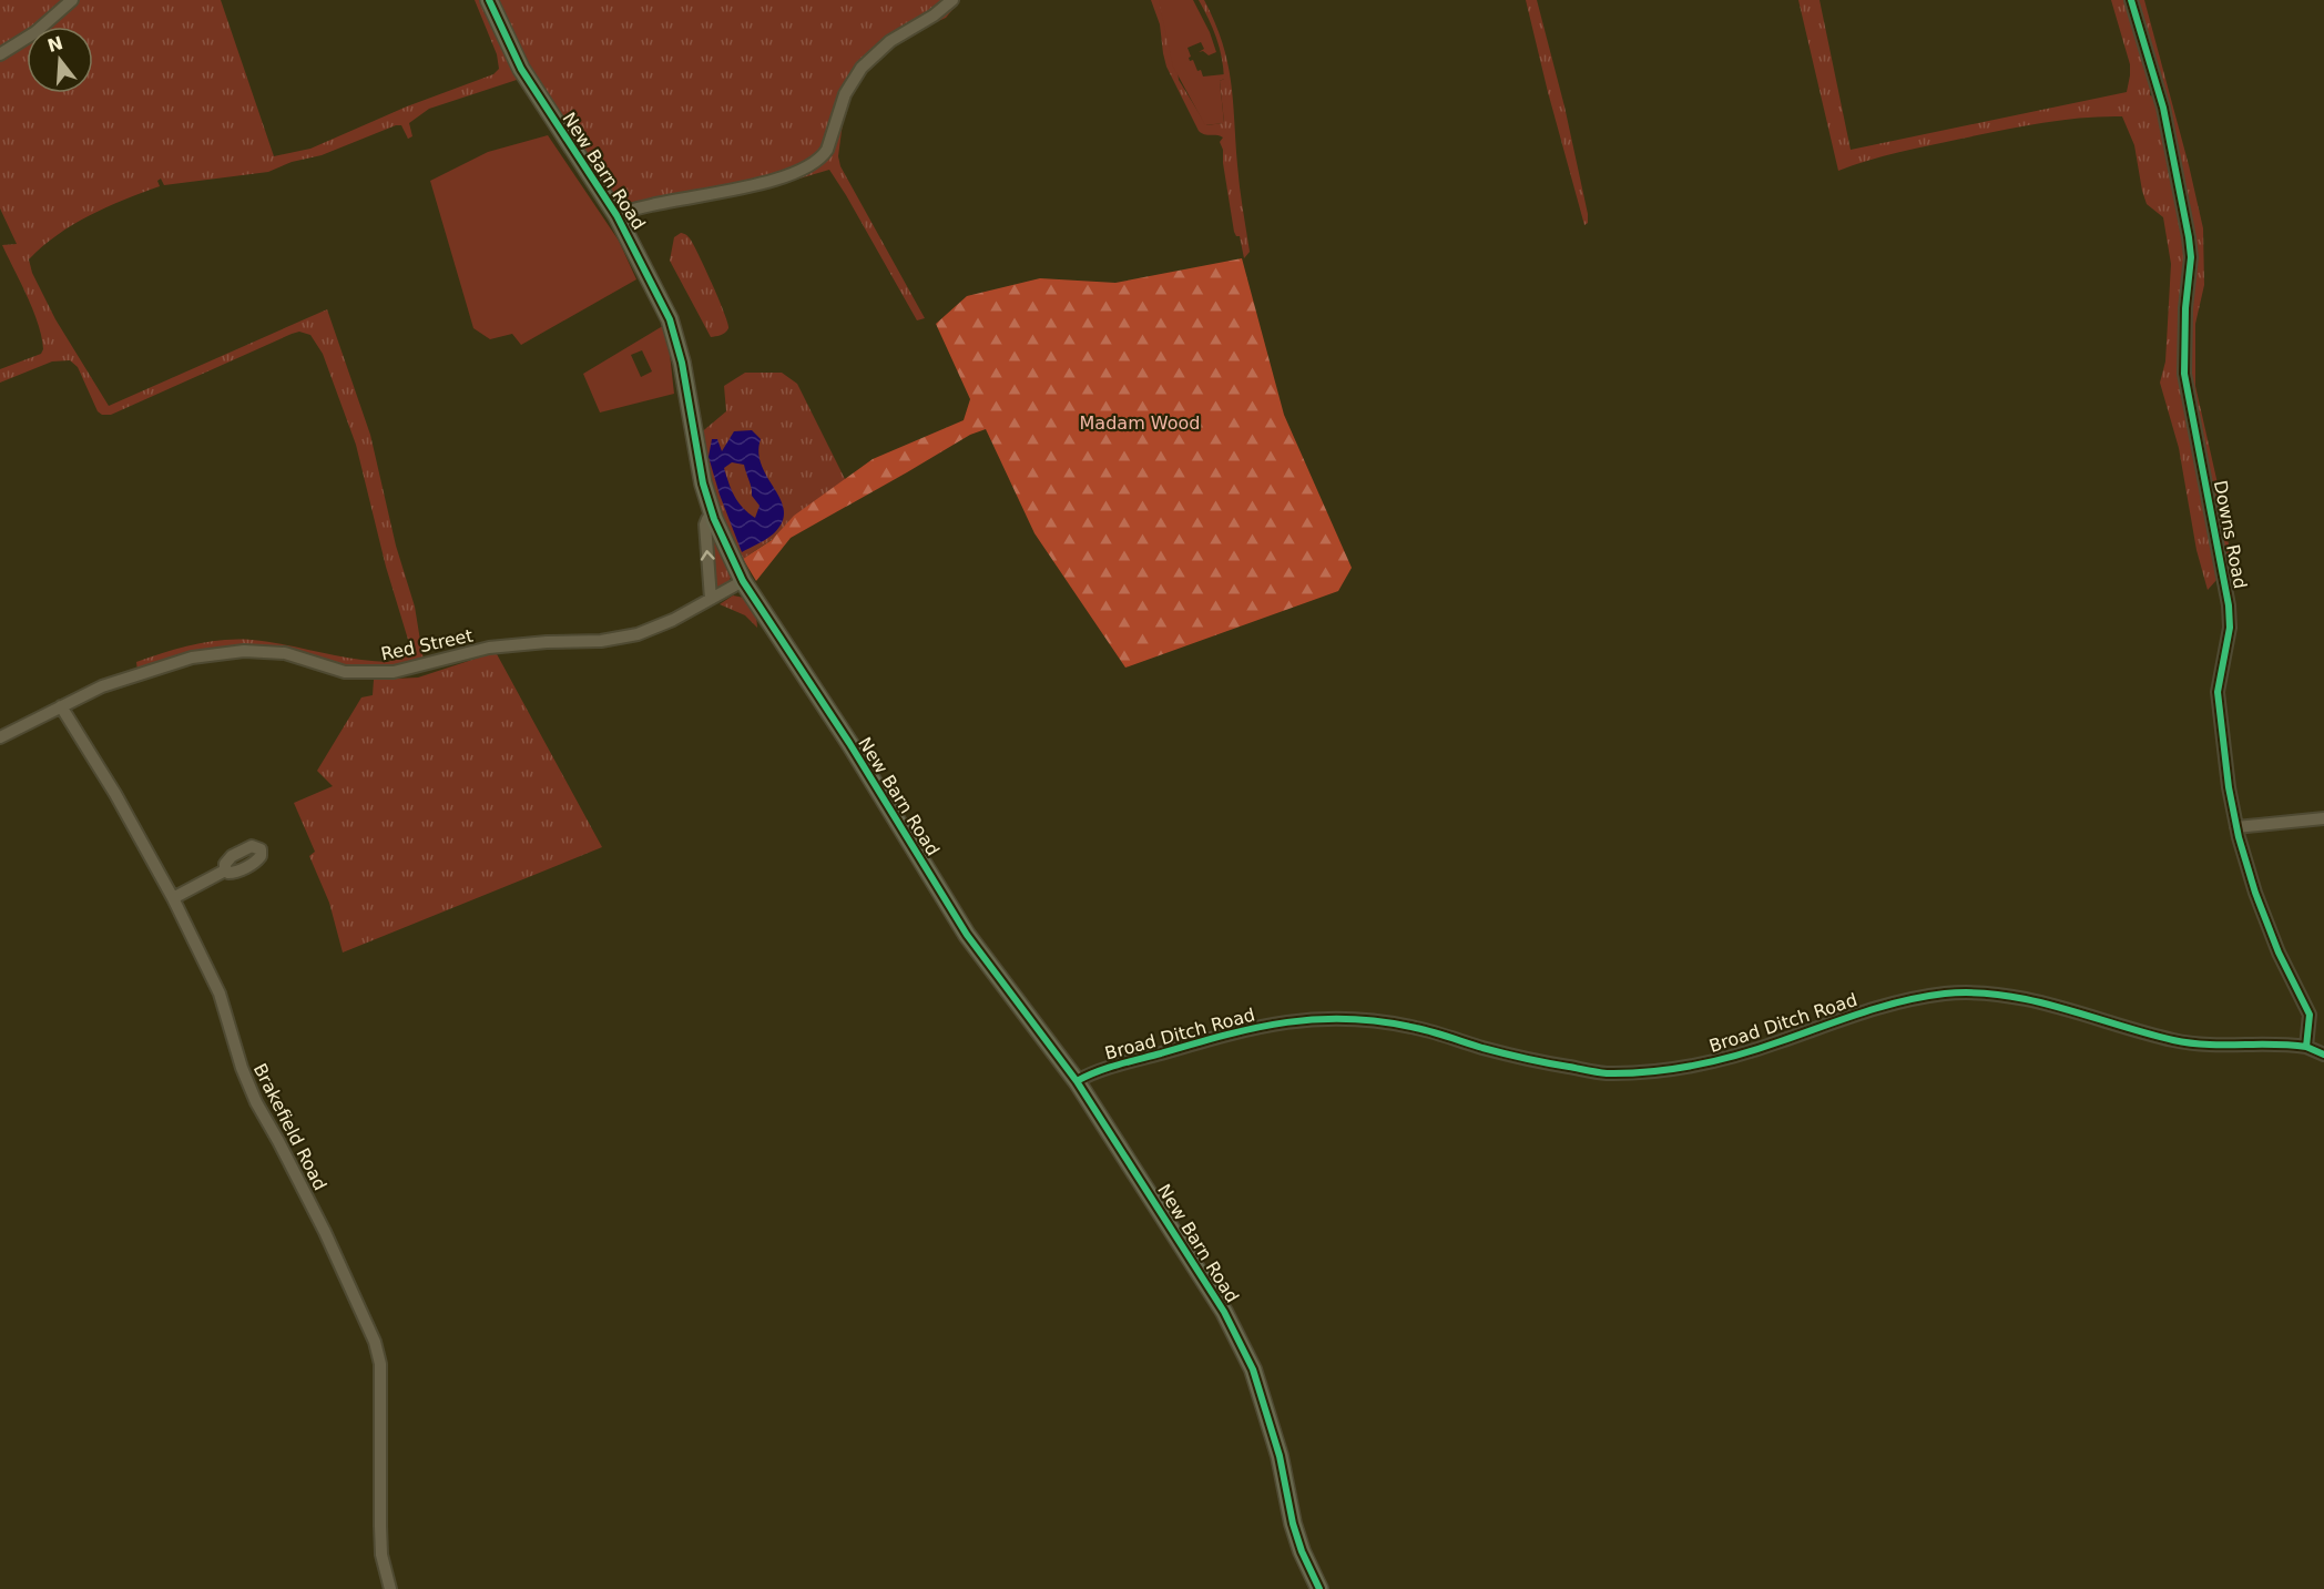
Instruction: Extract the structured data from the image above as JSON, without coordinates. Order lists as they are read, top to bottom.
{
  "streets": {
    "street": [
      "New Barn Road",
      "Downs Road",
      "Red Street",
      "Broad Ditch Road",
      "Brakefield Road"
    ]
  },
  "crossings": [
    ["New Barn Road", "Red Street"],
    ["New Barn Road", "Broad Ditch Road"],
    ["Downs Road", "Broad Ditch Road"],
    ["Red Street", "Brakefield Road"]
  ],
  "parks": ["Madam Wood"],
  "north": "top"
}
